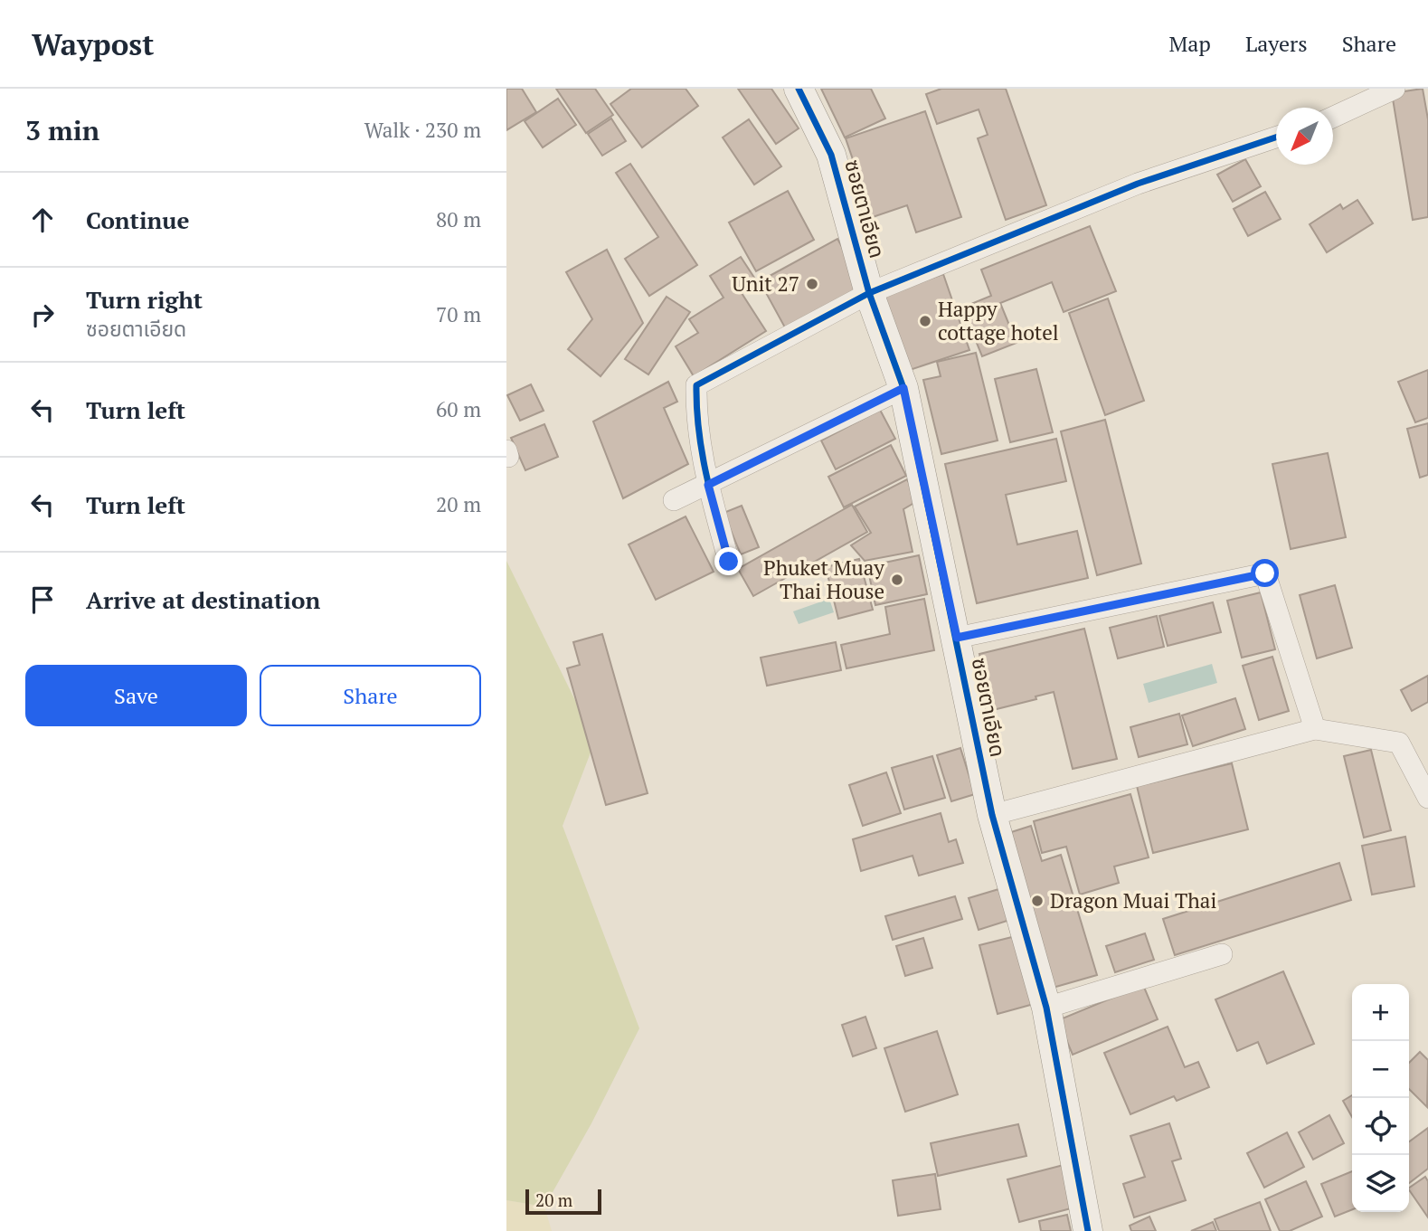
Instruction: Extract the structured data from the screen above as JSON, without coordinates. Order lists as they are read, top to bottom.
{
  "streets": {
    "street": ["ซอยตาเอียด"]
  },
  "places": [
    "Unit 27",
    "Happy cottage hotel",
    "Phuket Muay Thai House",
    "Dragon Muai Thai"
  ],
  "scale_bar": "20 m",
  "north": "bottom left",
  "page": {
    "header": "Waypost",
    "nav": ["Map", "Layers", "Share"],
    "heading": ["3 min", "Walk · 230 m"],
    "list": [
      ["Continue", "80 m"],
      ["Turn right", "ซอยตาเอียด", "70 m"],
      ["Turn left", "60 m"],
      ["Turn left", "20 m"],
      "Arrive at destination"
    ],
    "buttons": ["Save", "Share"],
    "map_buttons": ["+", "−"],
    "scale": "20 m"
  }
}
